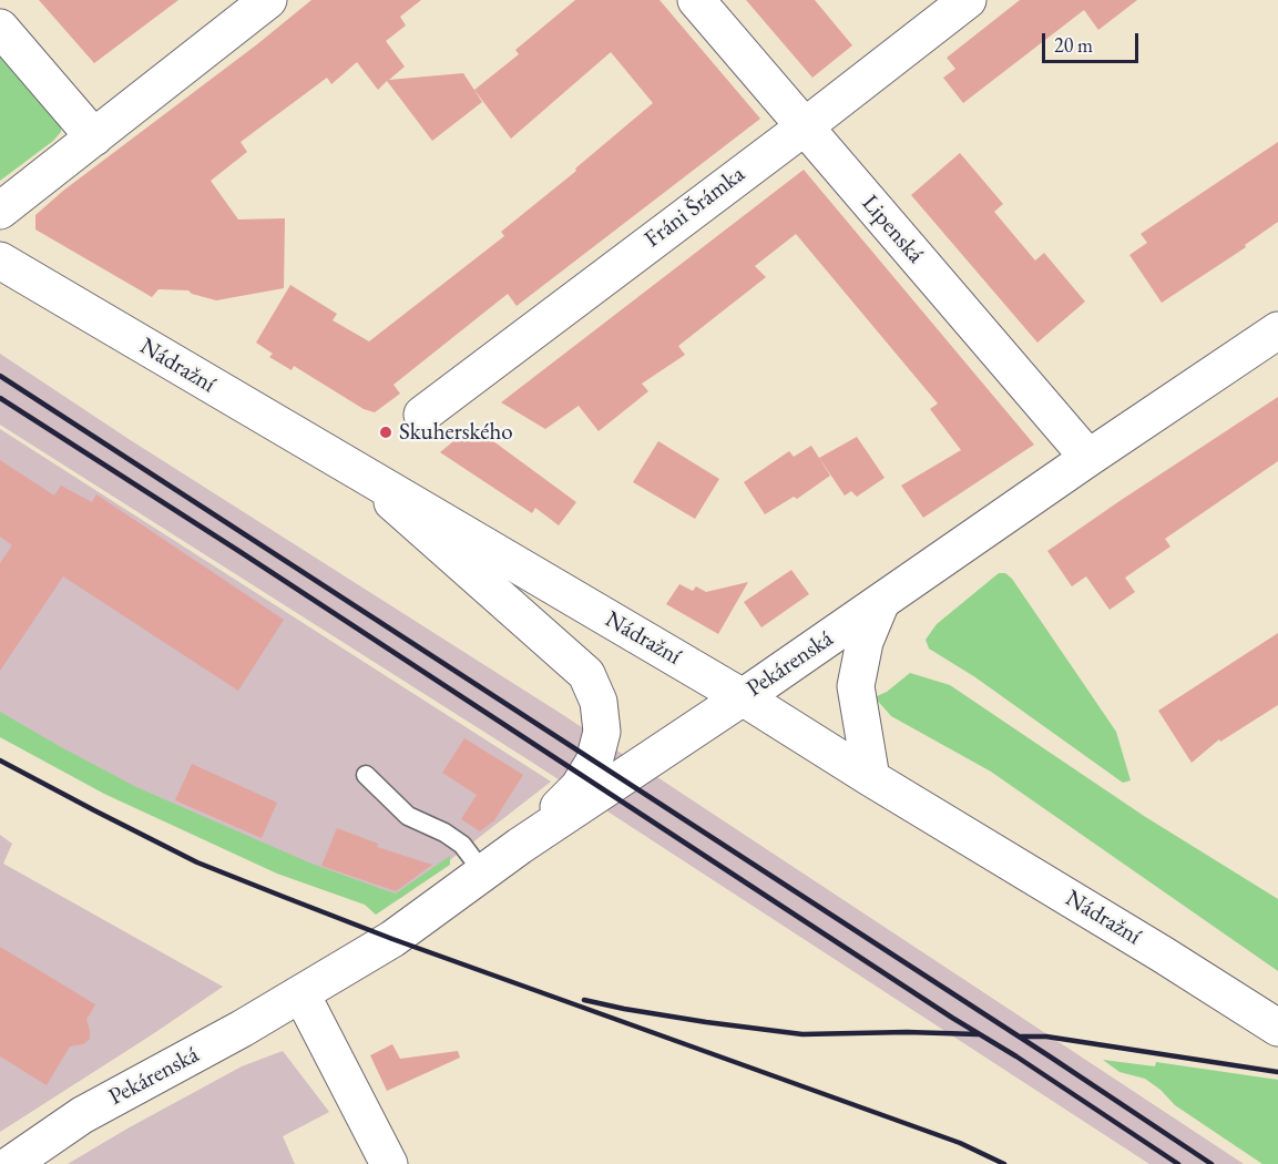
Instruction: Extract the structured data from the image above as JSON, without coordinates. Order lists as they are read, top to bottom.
{
  "streets": {
    "street": [
      "Fráni Šrámka",
      "Lipenská",
      "Nádražní",
      "Pekárenská"
    ]
  },
  "crossings": [
    ["Fráni Šrámka", "Lipenská"],
    ["Lipenská", "Pekárenská"],
    ["Nádražní", "Pekárenská"]
  ],
  "places": ["Skuherského"],
  "scale_bar": "20 m"
}
